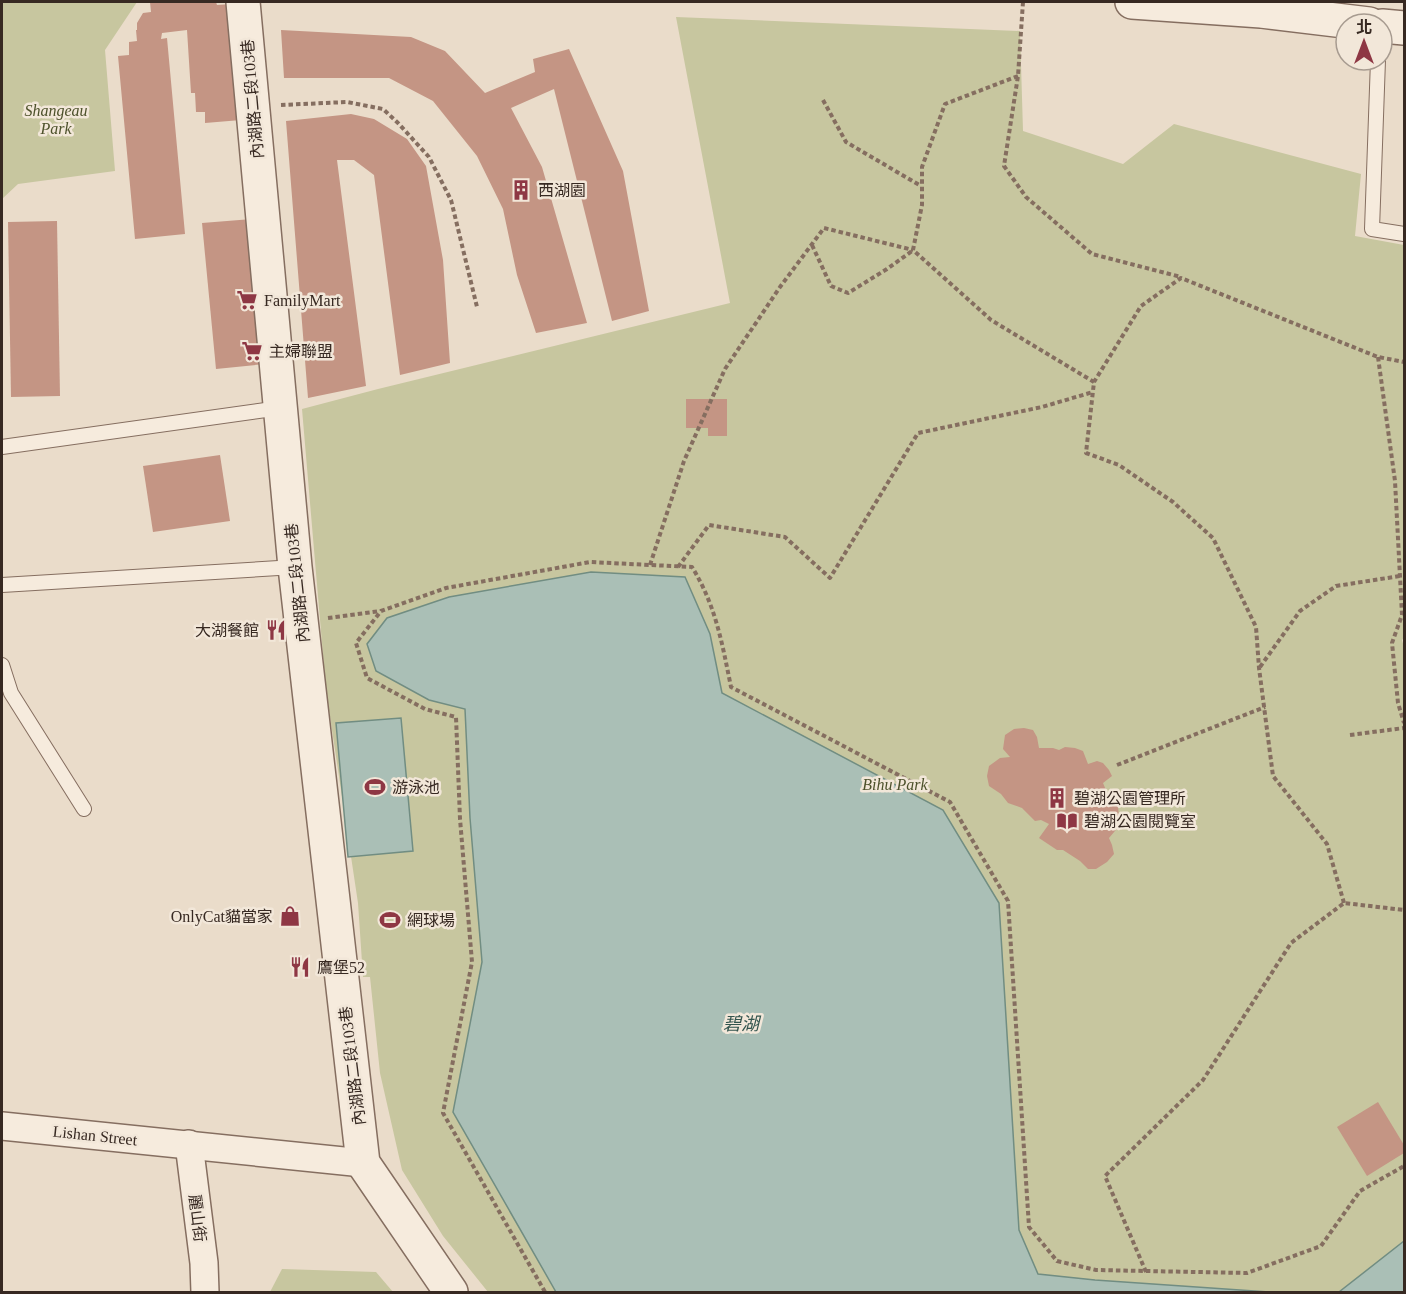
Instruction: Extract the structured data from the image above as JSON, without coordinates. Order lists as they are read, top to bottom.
{
  "streets": {
    "street": ["內湖路二段103巷", "Lishan Street", "麗山街"]
  },
  "crossings": [
    ["Lishan Street", "麗山街"]
  ],
  "water": ["碧湖"],
  "parks": ["Shangeau Park", "Bihu Park"],
  "places": {
    "building": ["西湖園", "碧湖公園管理所"],
    "supermarket": ["FamilyMart", "主婦聯盟"],
    "restaurant": ["大湖餐館", "鷹堡52"],
    "sports": ["游泳池", "網球場"],
    "library": ["碧湖公園閱覽室"],
    "shop": ["OnlyCat貓當家"]
  },
  "north": "top"
}
